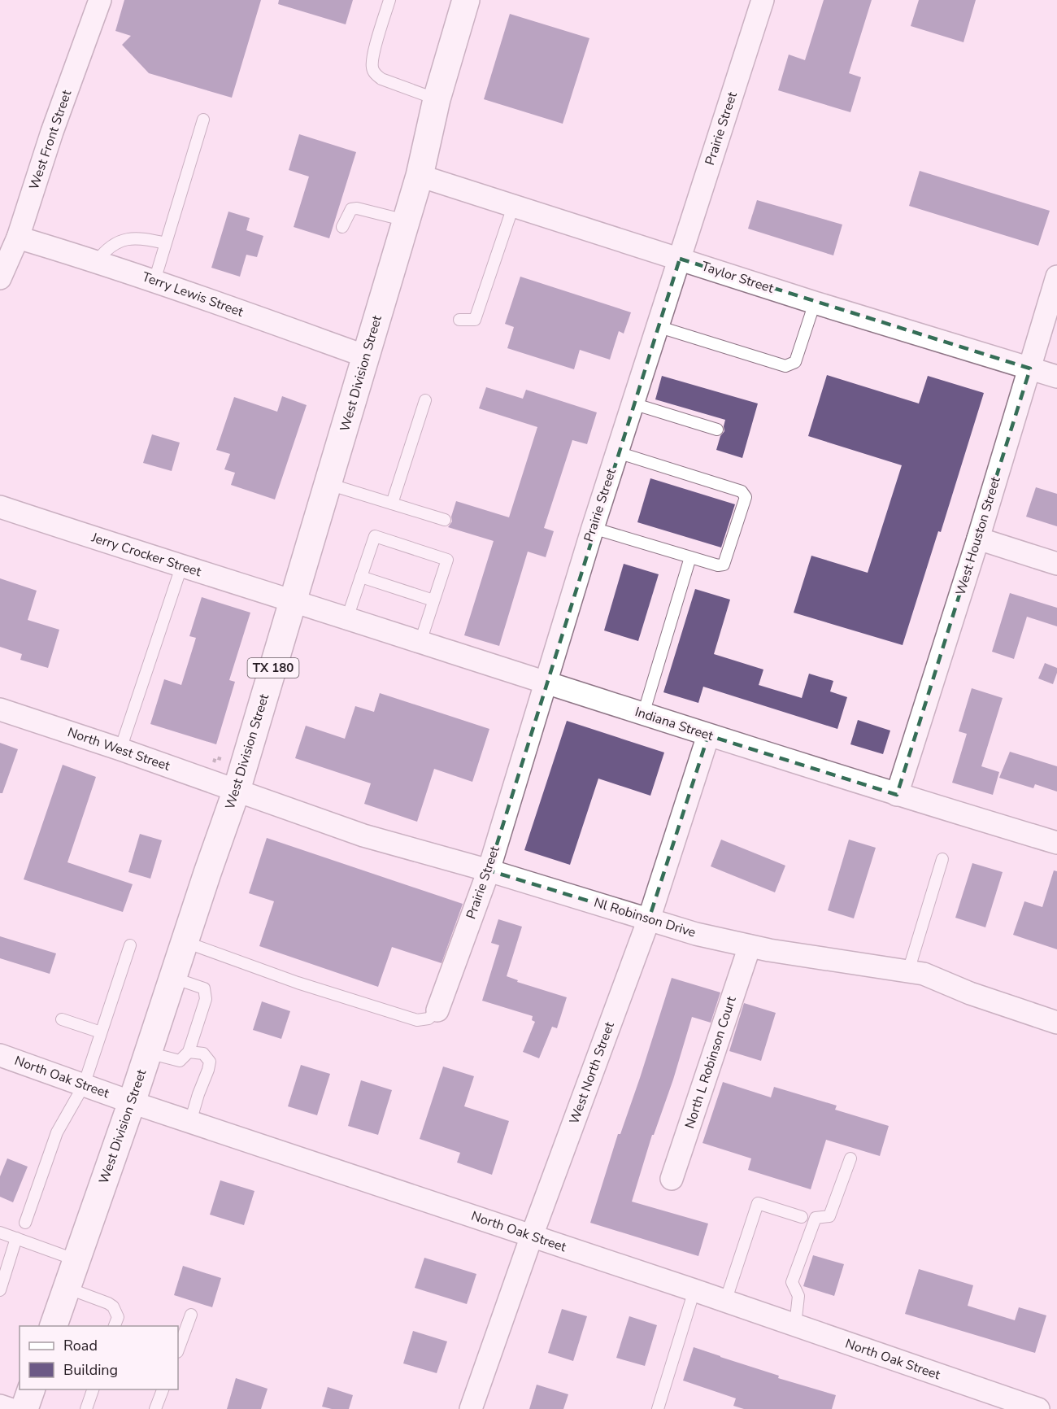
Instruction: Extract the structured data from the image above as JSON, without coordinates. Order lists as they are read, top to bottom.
{
  "streets": {
    "main road": ["West Division Street", "TX 180"],
    "street": [
      "Prairie Street",
      "West Front Street",
      "Taylor Street",
      "Terry Lewis Street",
      "West Houston Street",
      "Jerry Crocker Street",
      "Indiana Street",
      "North West Street",
      "Nl Robinson Drive",
      "North L Robinson Court",
      "West North Street",
      "North Oak Street"
    ]
  },
  "crossings": [
    ["Prairie Street", "Taylor Street"],
    ["Prairie Street", "Indiana Street"],
    ["Prairie Street", "Nl Robinson Drive"],
    ["West Front Street", "Terry Lewis Street"],
    ["Taylor Street", "West Division Street"],
    ["Taylor Street", "West Houston Street"],
    ["Terry Lewis Street", "West Division Street"],
    ["West Division Street", "Jerry Crocker Street"],
    ["West Division Street", "Indiana Street"],
    ["West Division Street", "North West Street"],
    ["West Division Street", "Nl Robinson Drive"],
    ["West Division Street", "North Oak Street"],
    ["West Houston Street", "Indiana Street"],
    ["Jerry Crocker Street", "Indiana Street"],
    ["Indiana Street", "West North Street"],
    ["North West Street", "Nl Robinson Drive"],
    ["Nl Robinson Drive", "North L Robinson Court"],
    ["Nl Robinson Drive", "West North Street"],
    ["West North Street", "North Oak Street"]
  ],
  "legend": ["Road", "Building"]
}
